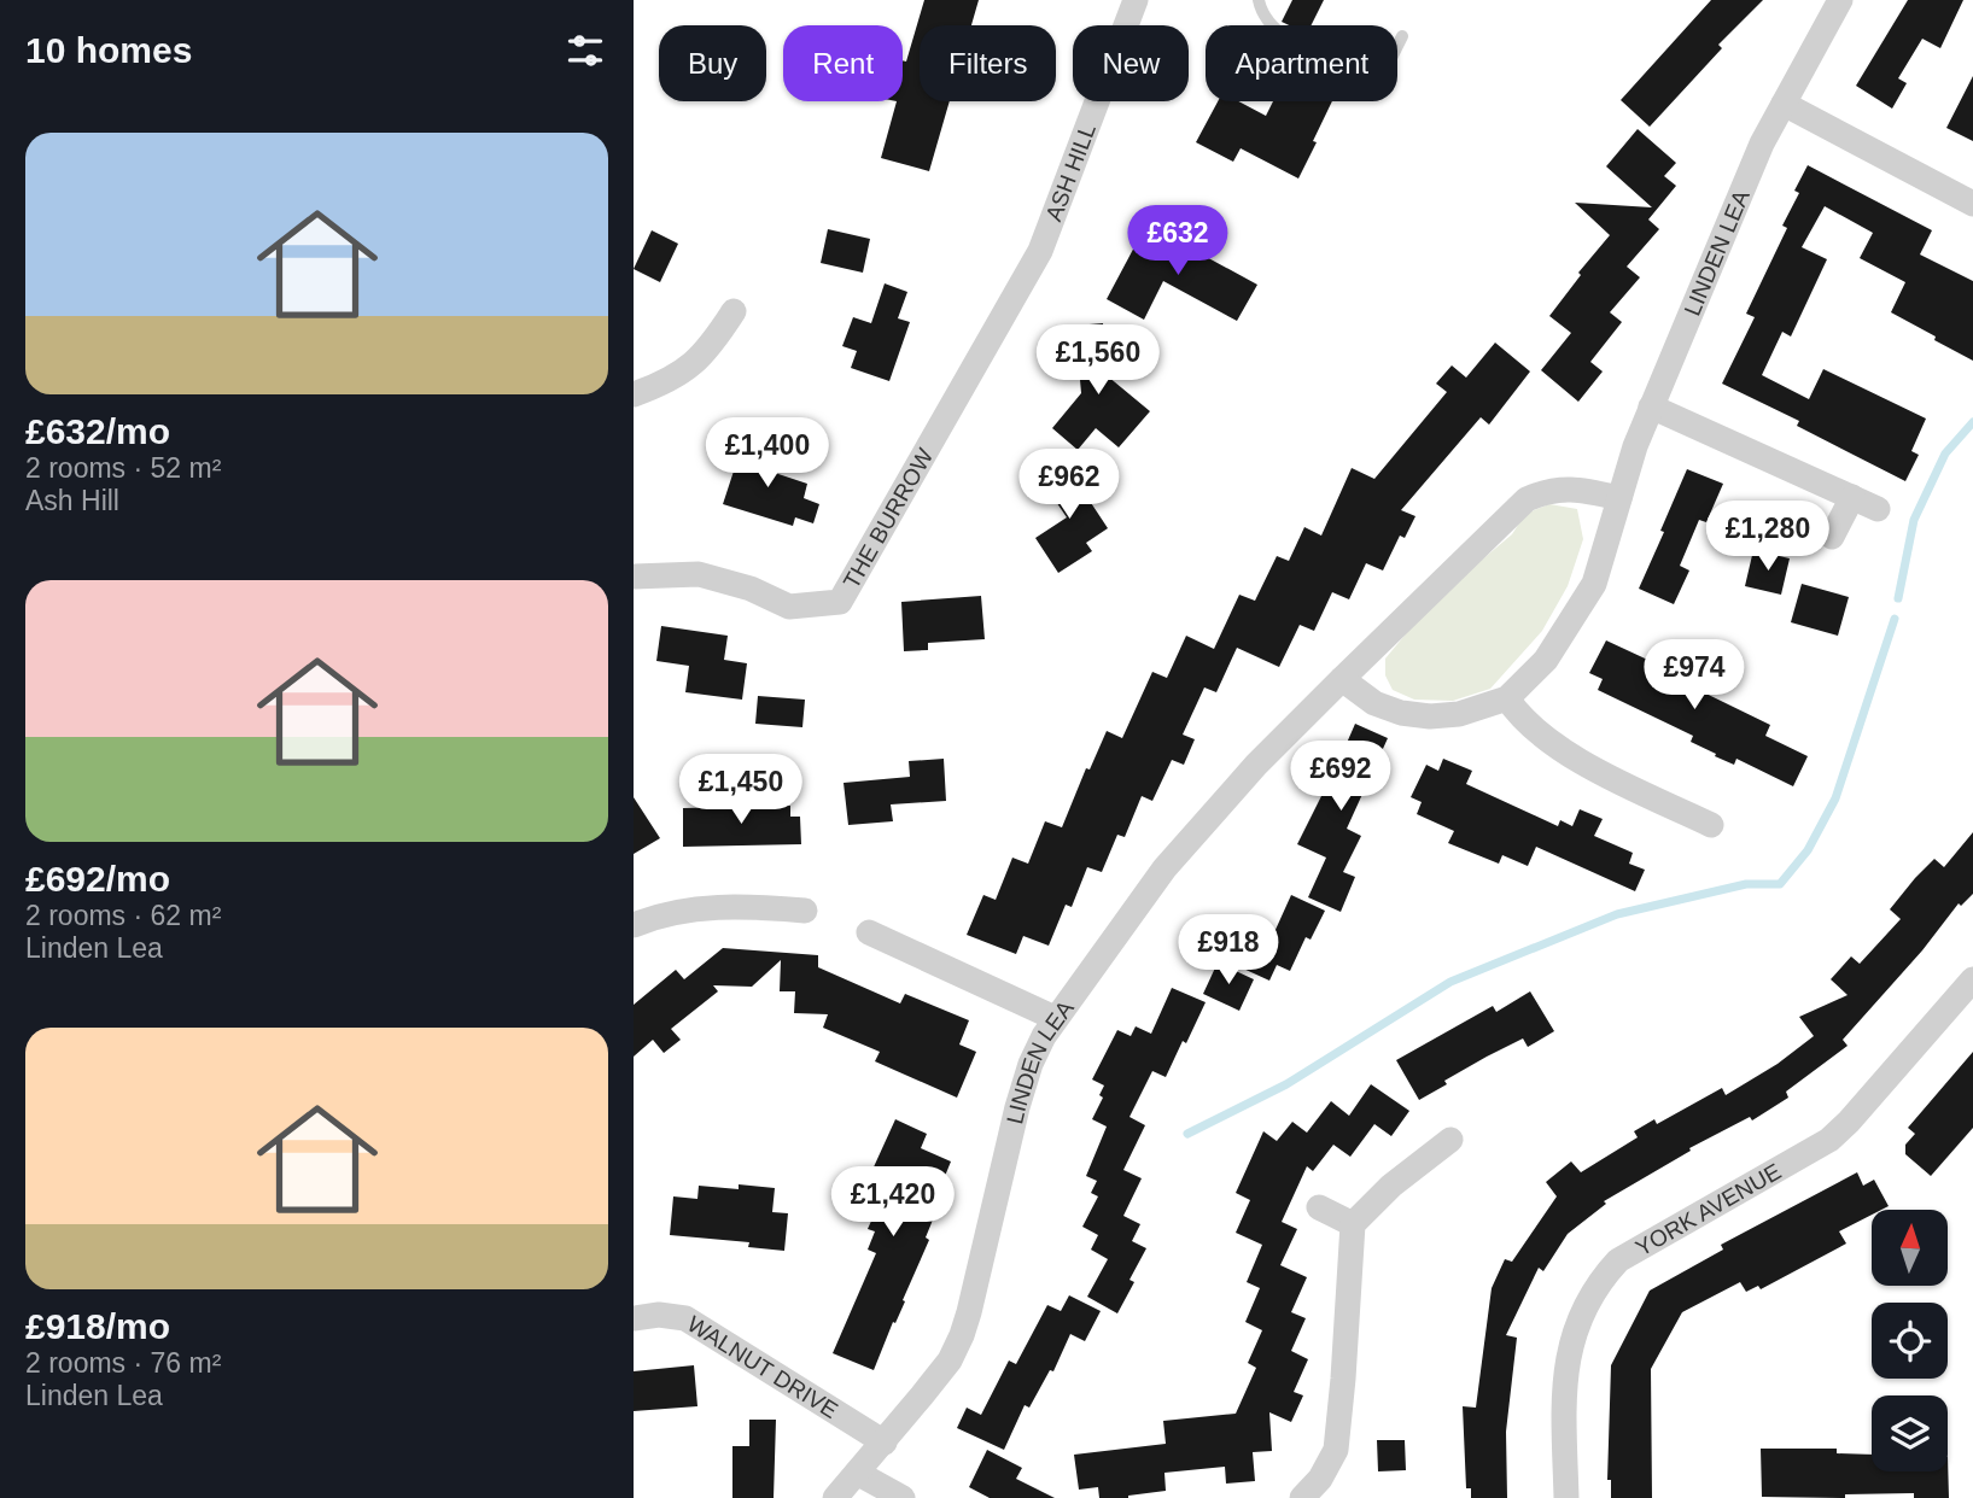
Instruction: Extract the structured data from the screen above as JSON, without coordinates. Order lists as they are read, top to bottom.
{
  "streets": {
    "street": [
      "ASH HILL",
      "LINDEN LEA",
      "THE BURROW",
      "YORK AVENUE",
      "WALNUT DRIVE"
    ]
  },
  "crossings": [
    ["ASH HILL", "THE BURROW"],
    ["LINDEN LEA", "WALNUT DRIVE"]
  ],
  "north": "top",
  "page": {
    "heading": "10 homes",
    "chip": [
      "Buy",
      "Rent",
      "Filters",
      "New",
      "Apartment"
    ],
    "list": [
      {
        "name": "£632/mo",
        "note": "2 rooms · 52 m² · Ash Hill"
      },
      {
        "name": "£692/mo",
        "note": "2 rooms · 62 m² · Linden Lea"
      },
      {
        "name": "£918/mo",
        "note": "2 rooms · 76 m² · Linden Lea"
      }
    ],
    "price": [
      "£632",
      "£1,560",
      "£1,400",
      "£962",
      "£1,280",
      "£974",
      "£692",
      "£1,450",
      "£918",
      "£1,420"
    ]
  }
}
